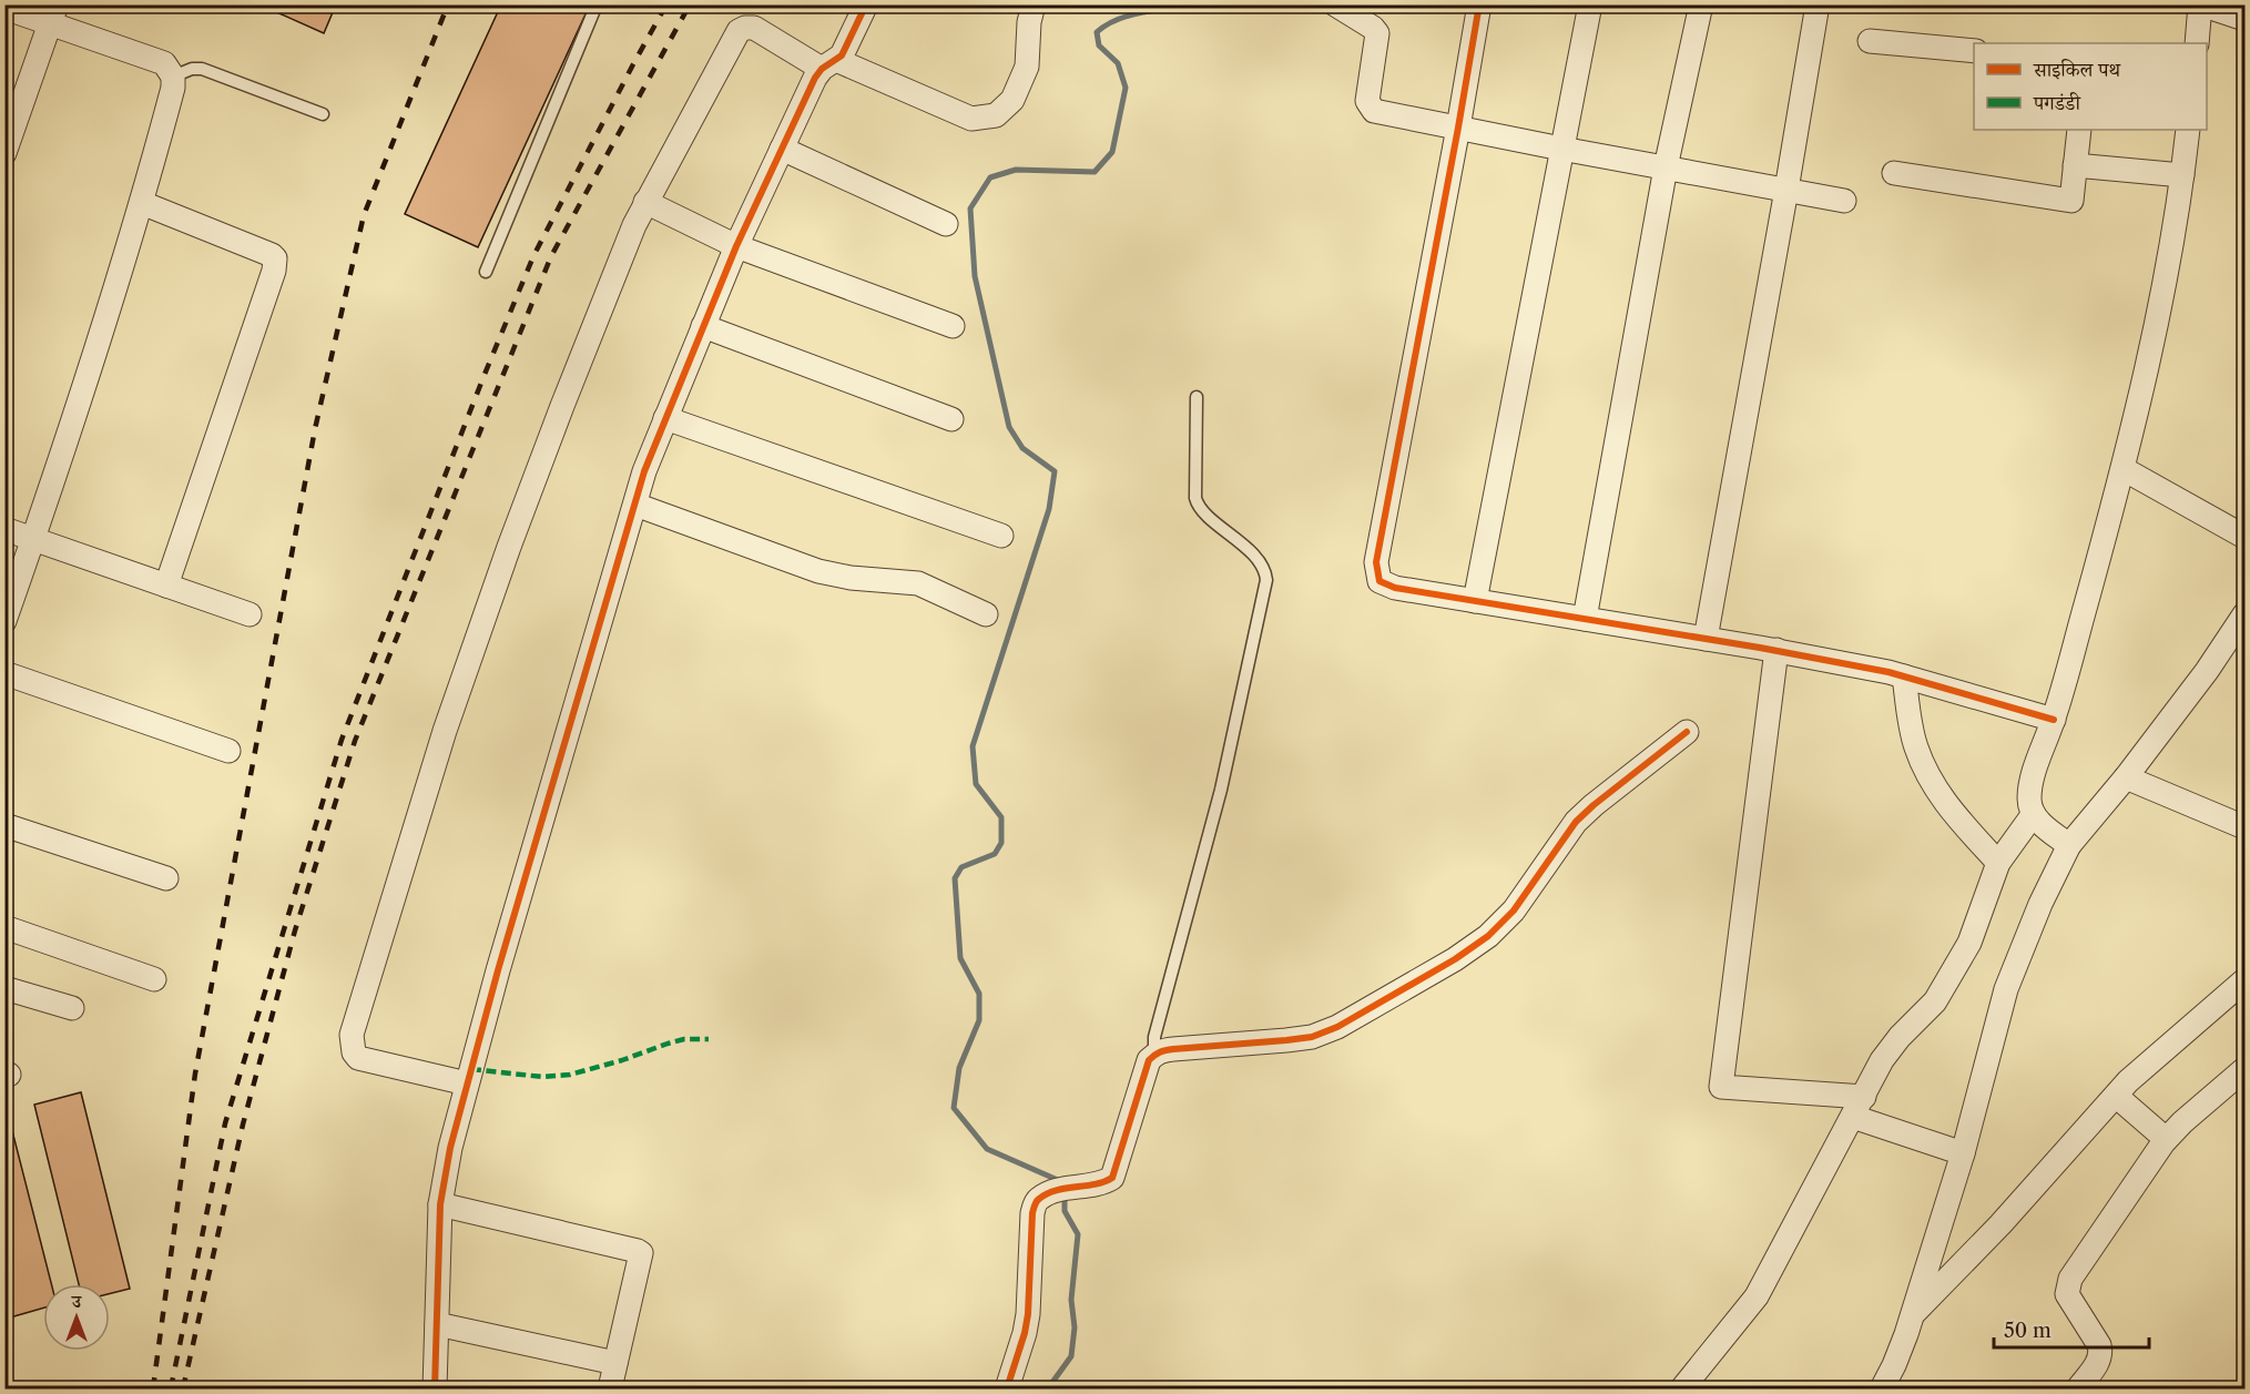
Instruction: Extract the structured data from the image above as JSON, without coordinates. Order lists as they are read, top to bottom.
{
  "legend": ["साइकिल पथ", "पगडंडी"],
  "scale_bar": "50 m",
  "north": "top"
}
